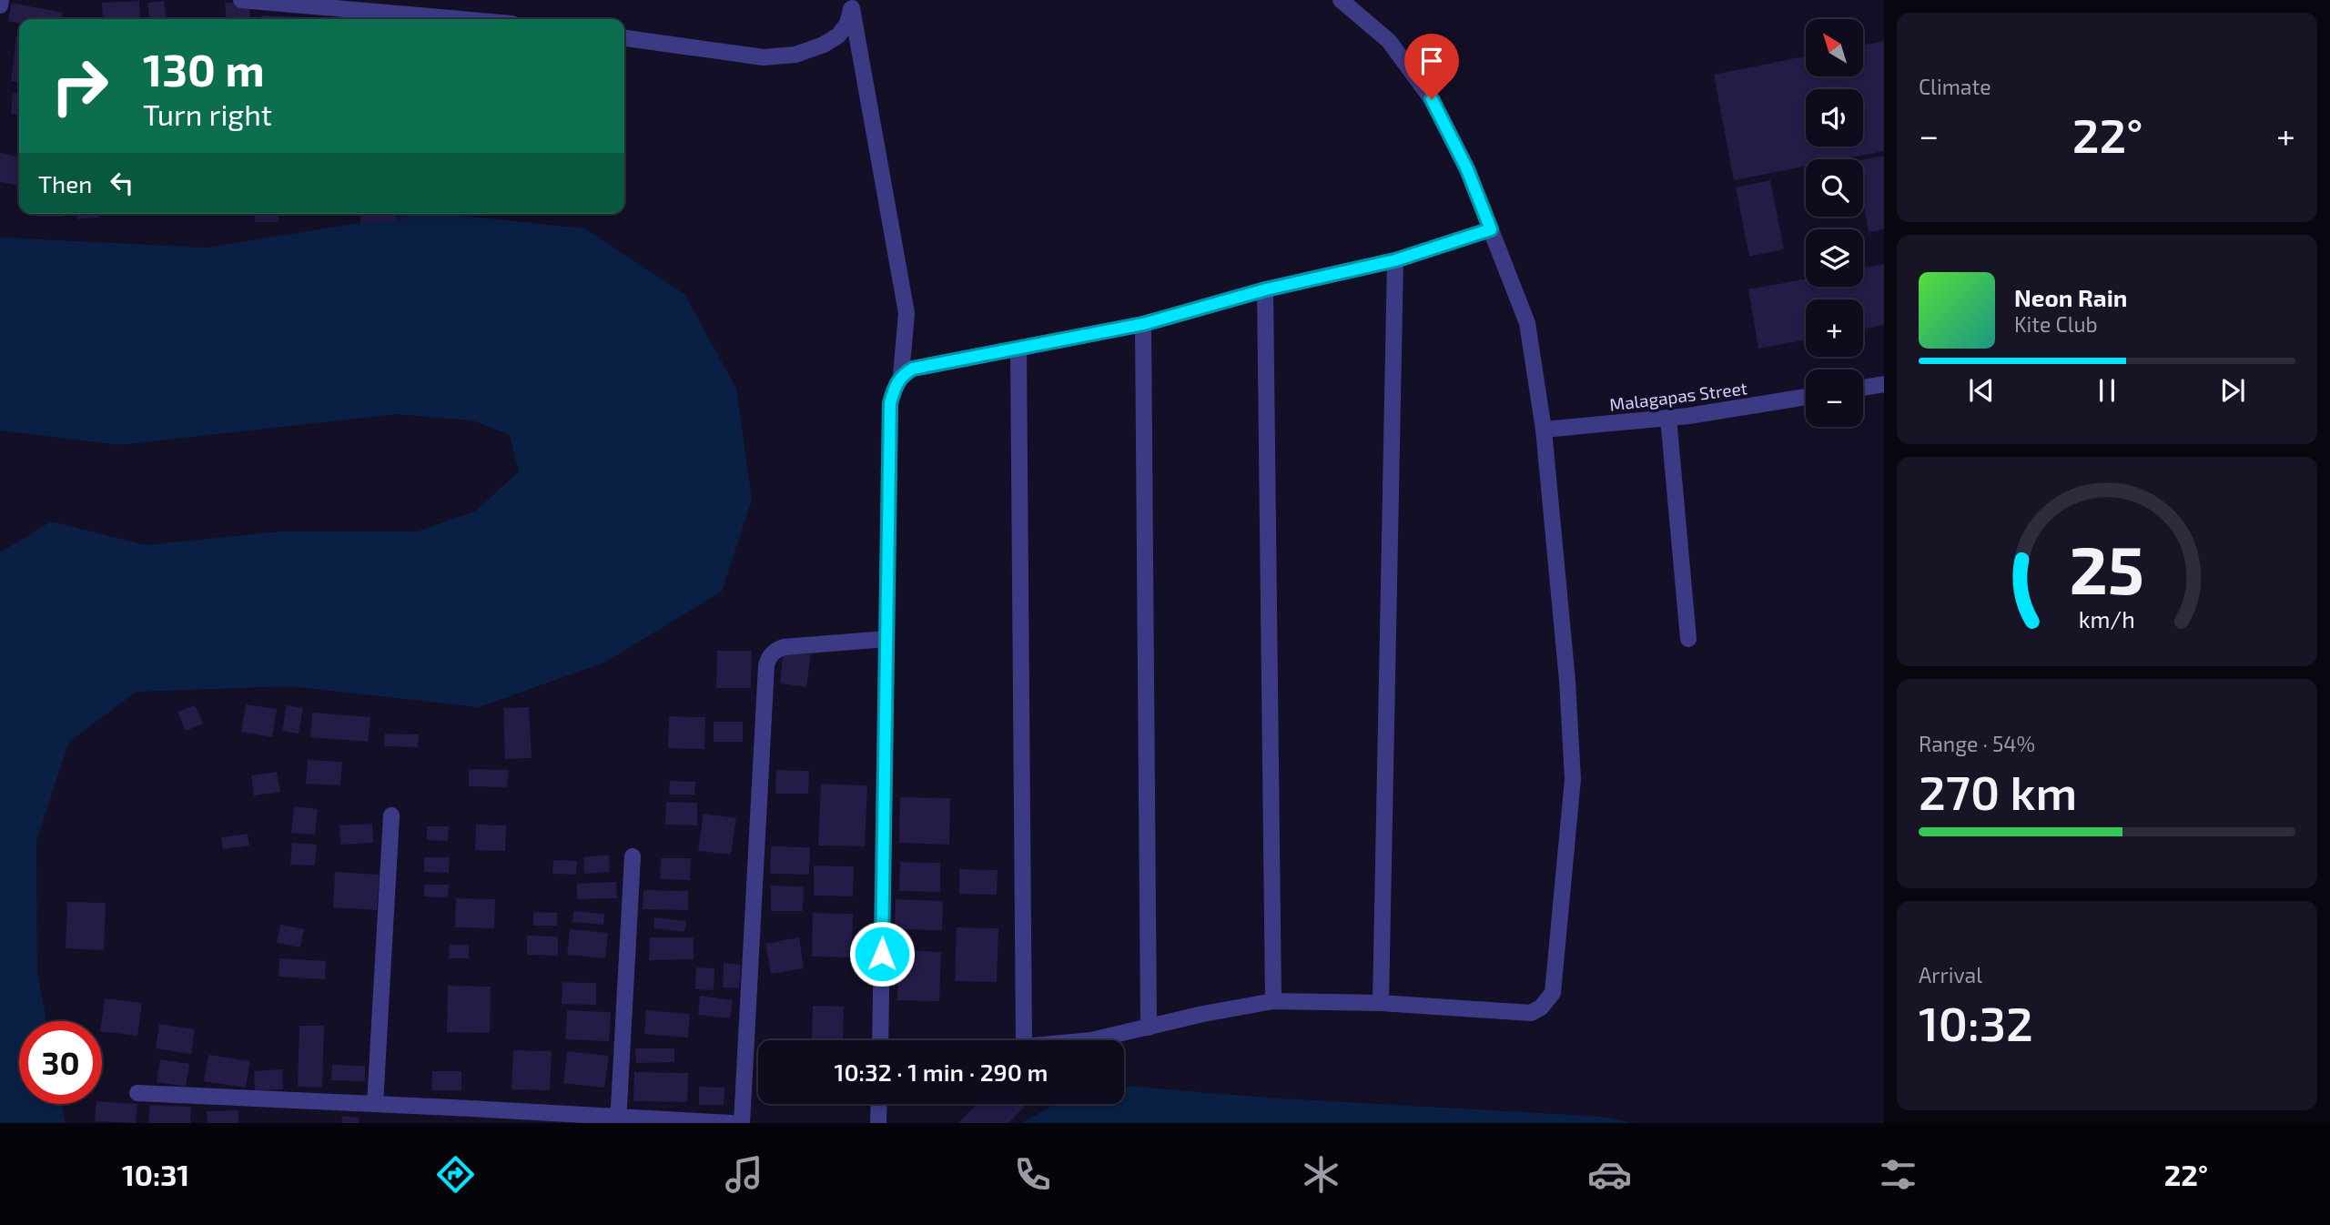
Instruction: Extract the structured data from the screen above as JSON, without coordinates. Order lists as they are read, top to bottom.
{
  "streets": {
    "street": ["Malagapas Street"]
  },
  "north": "top left",
  "page": {
    "tile": [
      "Climate",
      ["Range · 54%", "270 km"],
      ["Arrival", "10:32"]
    ],
    "map_buttons": ["+", "−"],
    "turn": ["130 m", "Turn right"],
    "heat": ["−", "22°", "+"],
    "then": "Then",
    "song": ["Neon Rain", "Kite Club"],
    "limit": "30",
    "trip": "10:32 · 1 min · 290 m",
    "tabs": ["10:31", "22°"],
    "gauge": ["25", "km/h"]
  }
}
